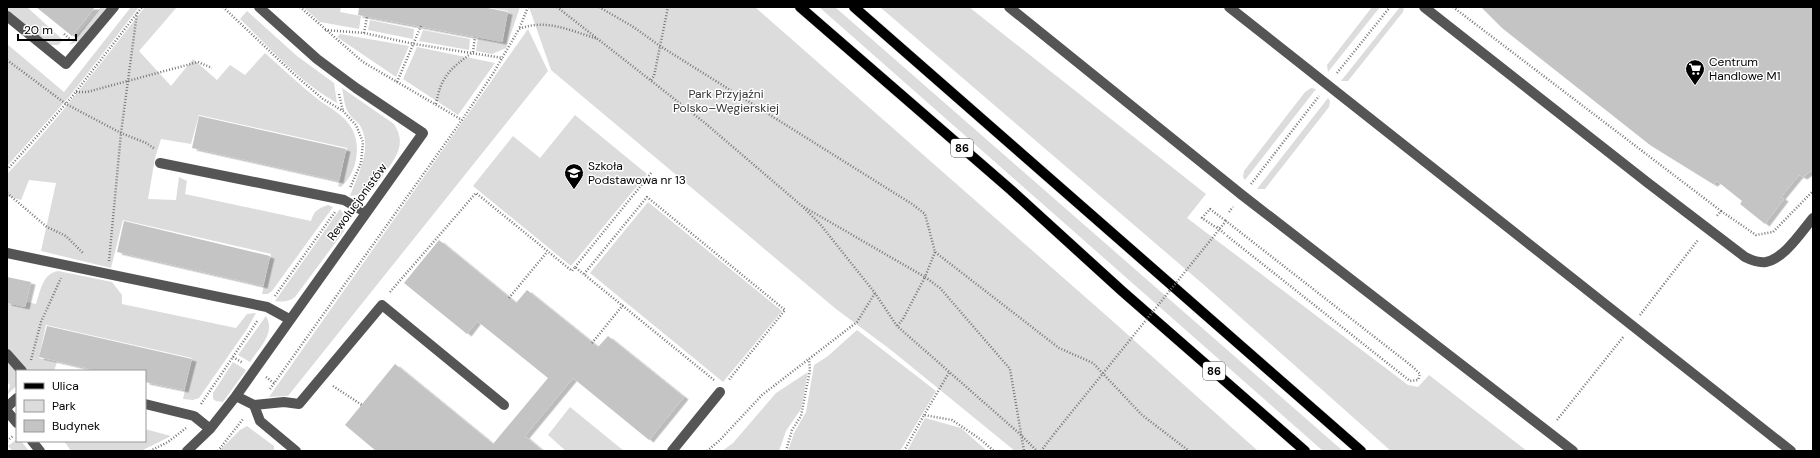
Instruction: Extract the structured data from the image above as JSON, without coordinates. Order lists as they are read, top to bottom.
{
  "streets": {
    "main road": ["86"],
    "street": ["Rewolucjonistów"]
  },
  "parks": ["Park Przyjaźni Polsko–Węgierskiej"],
  "places": {
    "supermarket": ["Centrum Handlowe M1"],
    "school or university": ["Szkoła Podstawowa nr 13"]
  },
  "legend": ["Ulica", "Park", "Budynek"],
  "scale_bar": "20 m"
}
